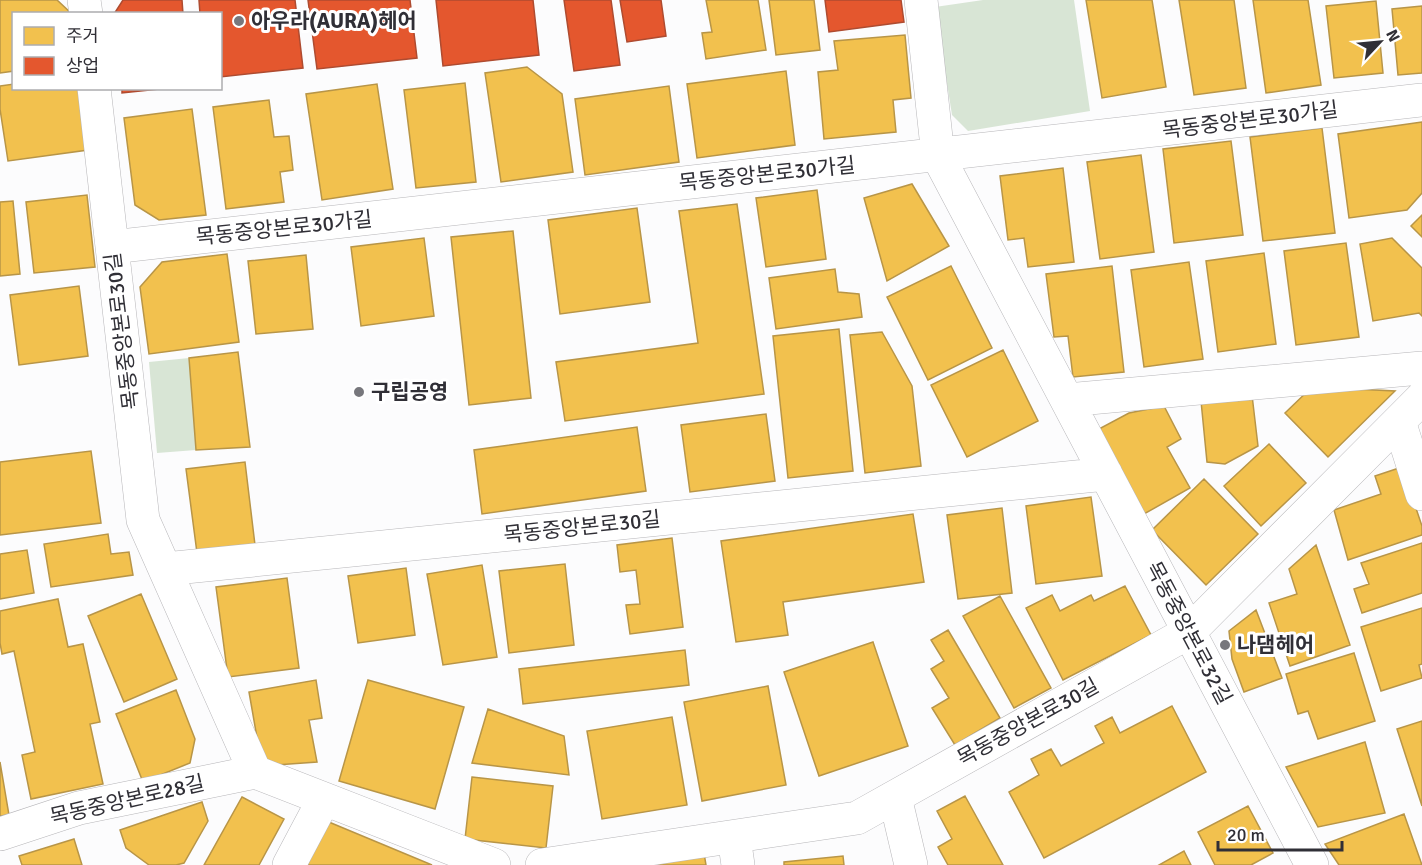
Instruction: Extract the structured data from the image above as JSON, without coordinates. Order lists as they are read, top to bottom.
{
  "streets": {
    "street": [
      "목동중앙본로30가길",
      "목동중앙본로30길",
      "목동중앙본로32길",
      "목동중앙본로28길"
    ]
  },
  "crossings": [
    ["목동중앙본로30가길", "목동중앙본로30길"],
    ["목동중앙본로30가길", "목동중앙본로32길"],
    ["목동중앙본로30길", "목동중앙본로32길"],
    ["목동중앙본로30길", "목동중앙본로28길"]
  ],
  "places": ["아우라(AURA)헤어", "구립공영", "나댐헤어"],
  "legend": ["주거", "상업"],
  "scale_bar": "20 m",
  "north": "top right"
}
